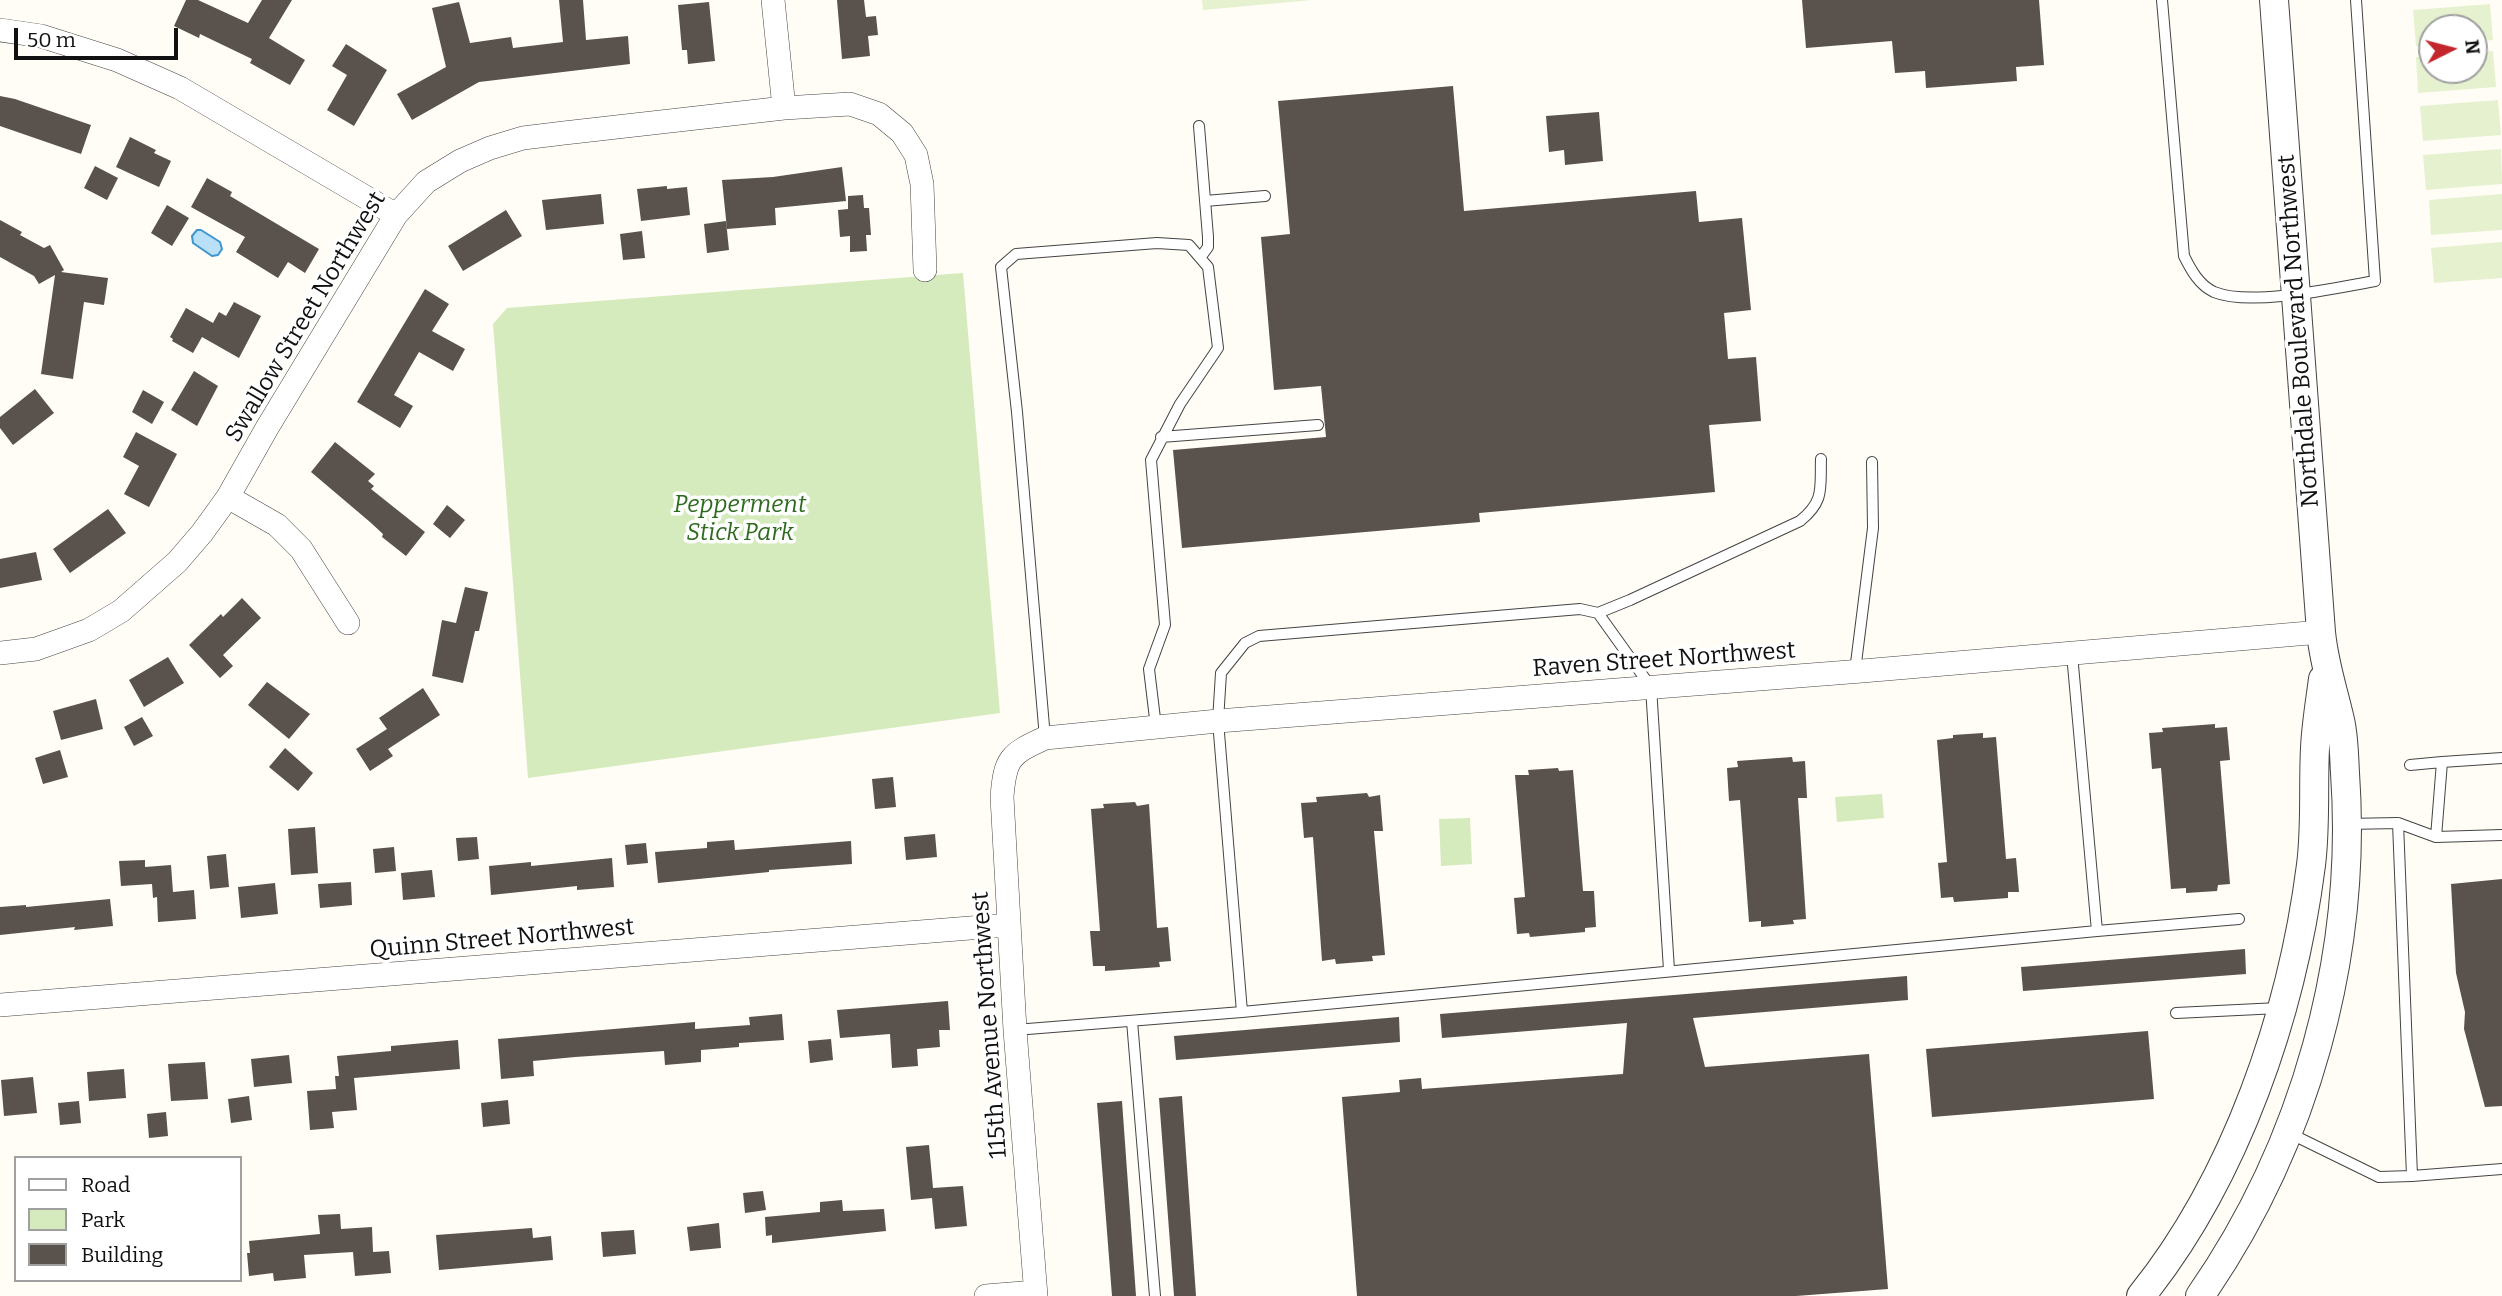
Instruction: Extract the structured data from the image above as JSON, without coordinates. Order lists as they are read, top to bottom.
{
  "streets": {
    "street": [
      "Swallow Street Northwest",
      "Northdale Boulevard Northwest",
      "Raven Street Northwest",
      "Quinn Street Northwest",
      "115th Avenue Northwest"
    ]
  },
  "crossings": [
    ["Northdale Boulevard Northwest", "Raven Street Northwest"],
    ["Raven Street Northwest", "115th Avenue Northwest"],
    ["Quinn Street Northwest", "115th Avenue Northwest"]
  ],
  "parks": ["Pepperment Stick Park"],
  "legend": ["Road", "Park", "Building"],
  "scale_bar": "50 m",
  "north": "right"
}
